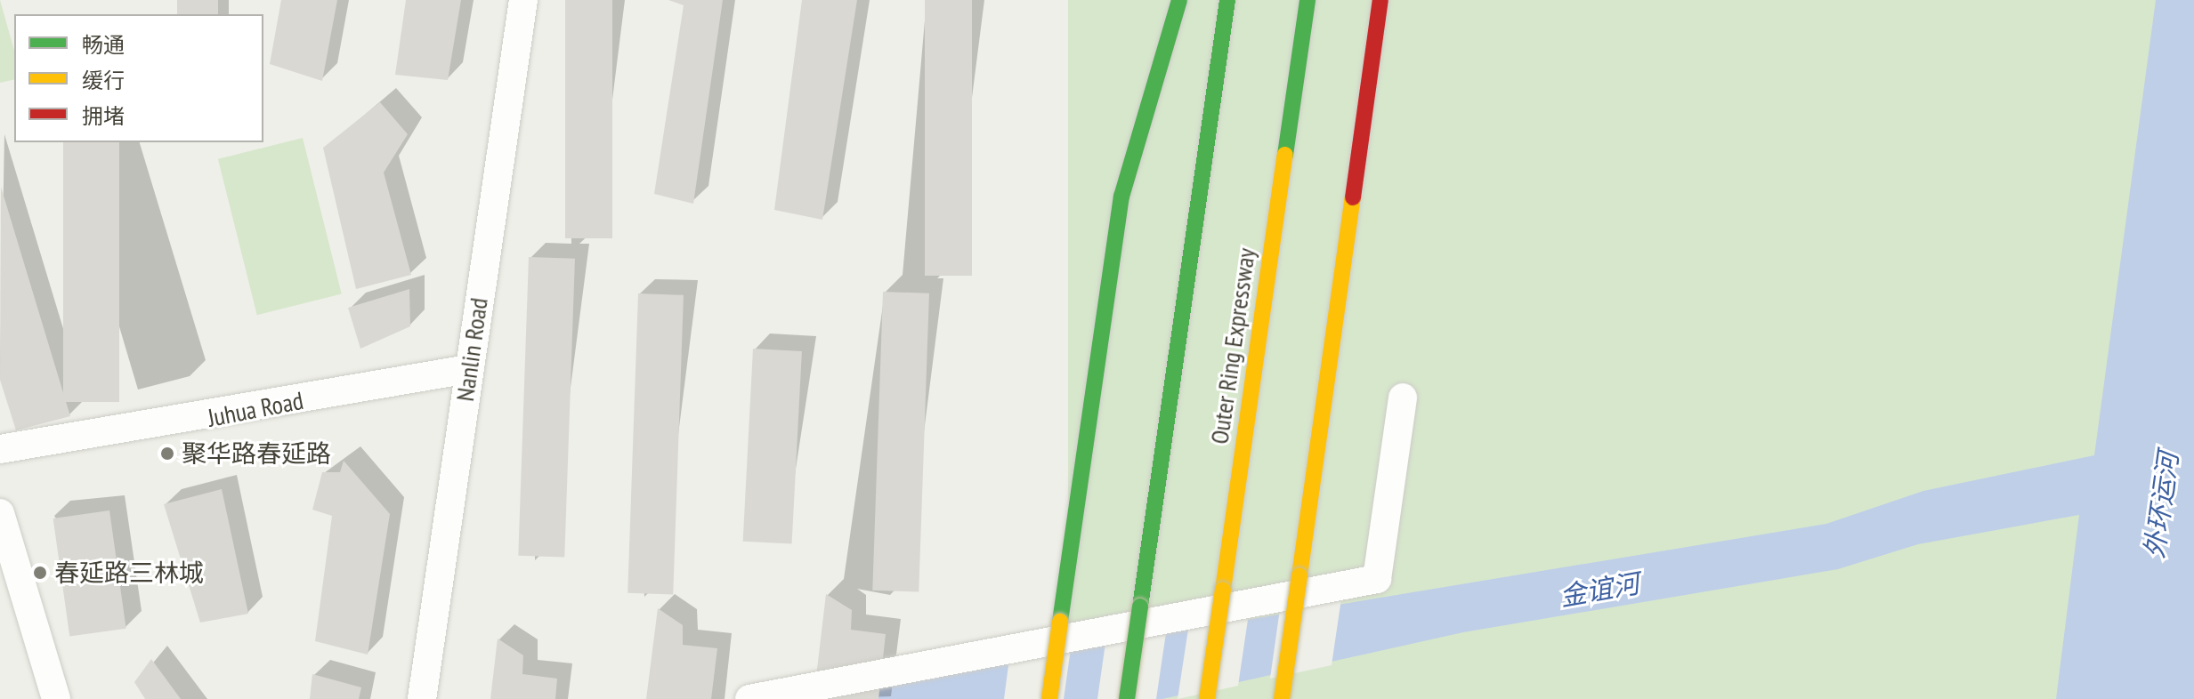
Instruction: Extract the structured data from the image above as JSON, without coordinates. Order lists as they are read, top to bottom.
{
  "streets": {
    "highway": ["Outer Ring Expressway"],
    "street": ["Nanlin Road", "Juhua Road"]
  },
  "crossings": [
    ["Nanlin Road", "Juhua Road"]
  ],
  "water": ["外环运河", "金谊河"],
  "places": ["聚华路春延路", "春延路三林城"],
  "legend": ["畅通", "缓行", "拥堵"]
}
